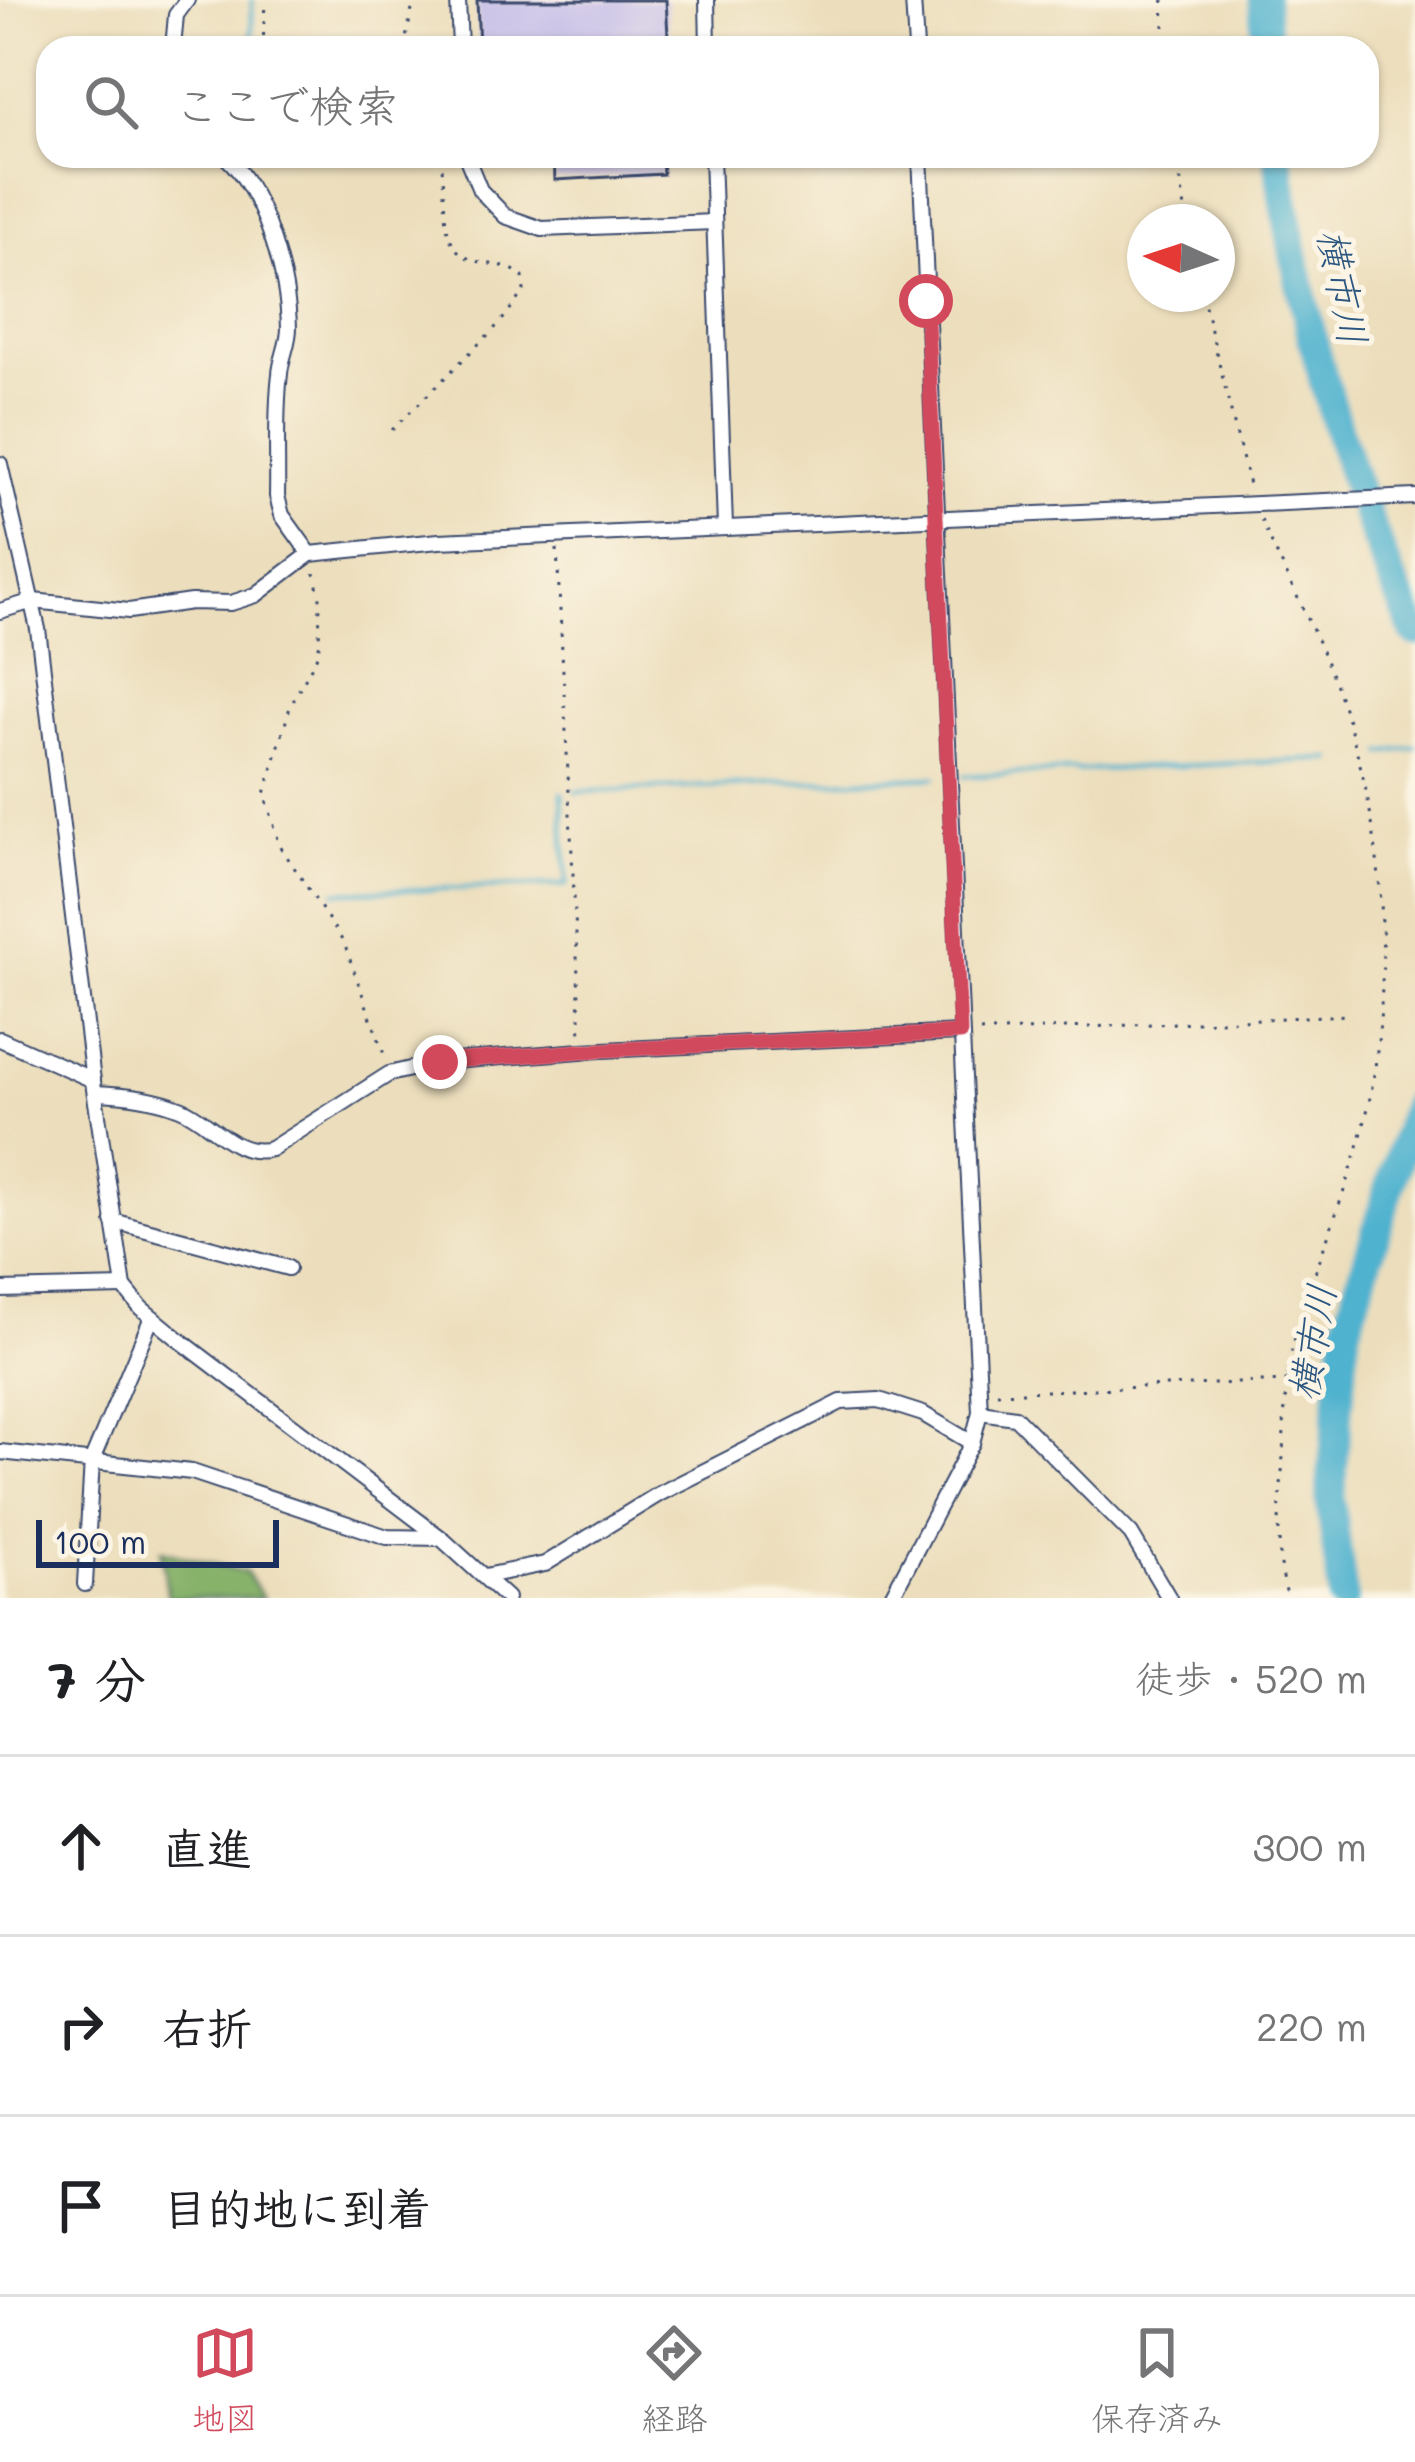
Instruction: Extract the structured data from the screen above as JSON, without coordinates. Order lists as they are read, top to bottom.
{
  "water": ["横市川"],
  "scale_bar": "100 m",
  "north": "left",
  "page": {
    "search": "ここで検索",
    "scale": "100 m",
    "heading": ["7 分", "徒歩 · 520 m"],
    "list": [
      ["直進", "300 m"],
      ["右折", "220 m"],
      "目的地に到着"
    ],
    "nav": ["地図", "経路", "保存済み"]
  }
}
